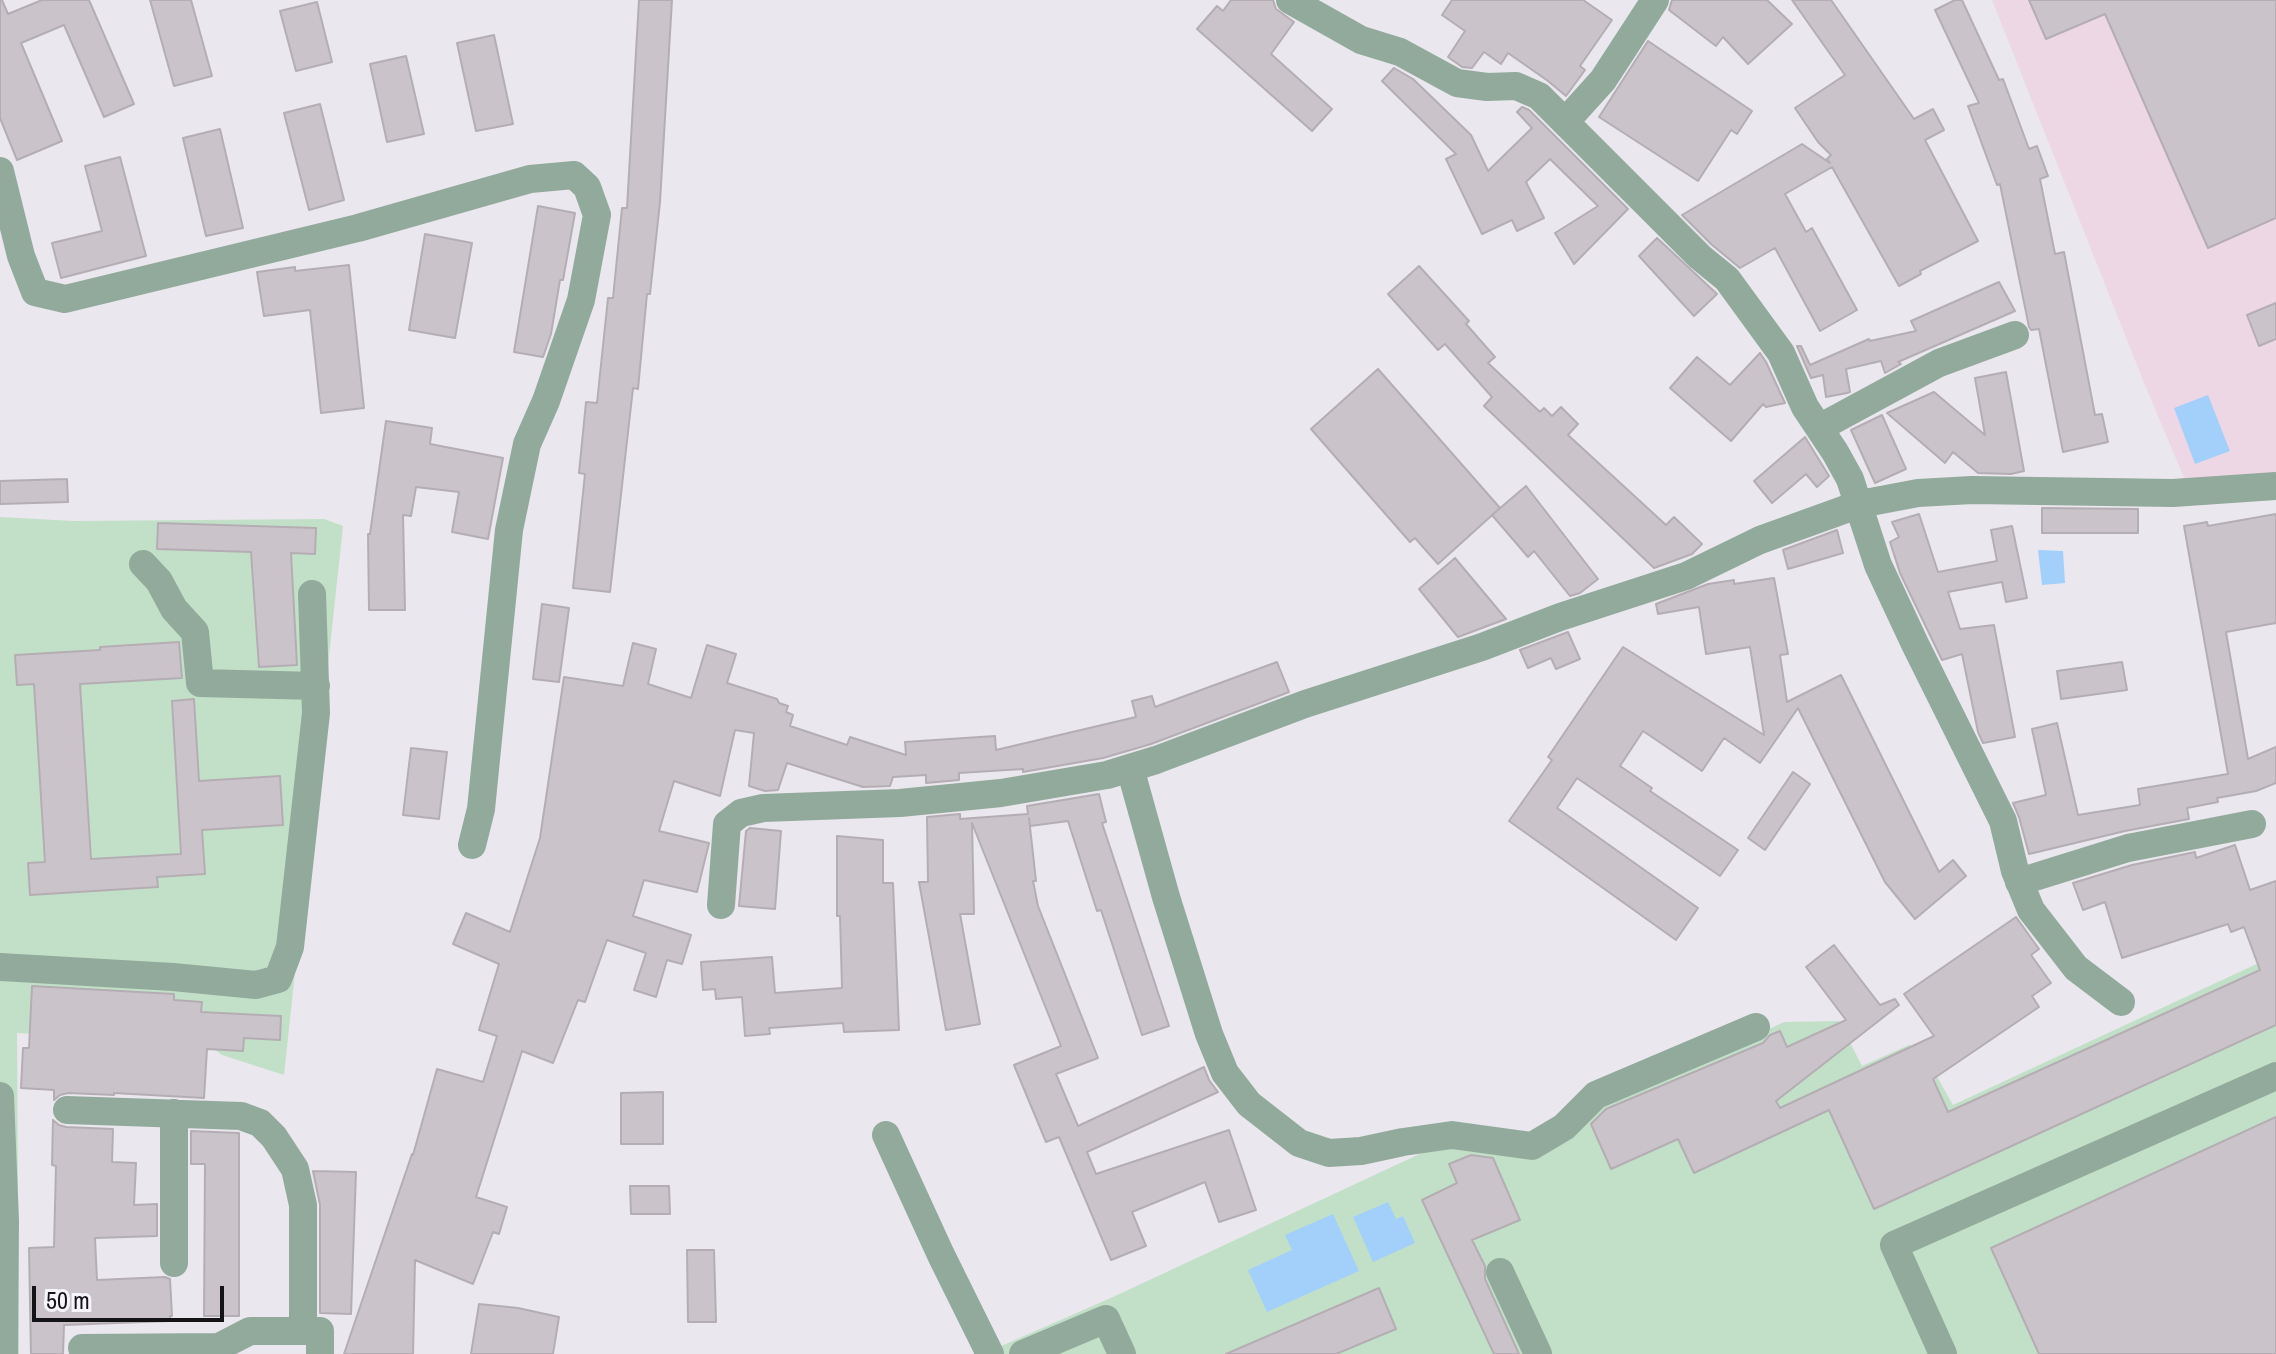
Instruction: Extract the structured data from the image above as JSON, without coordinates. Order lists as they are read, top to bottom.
{
  "scale_bar": "50 m"
}
